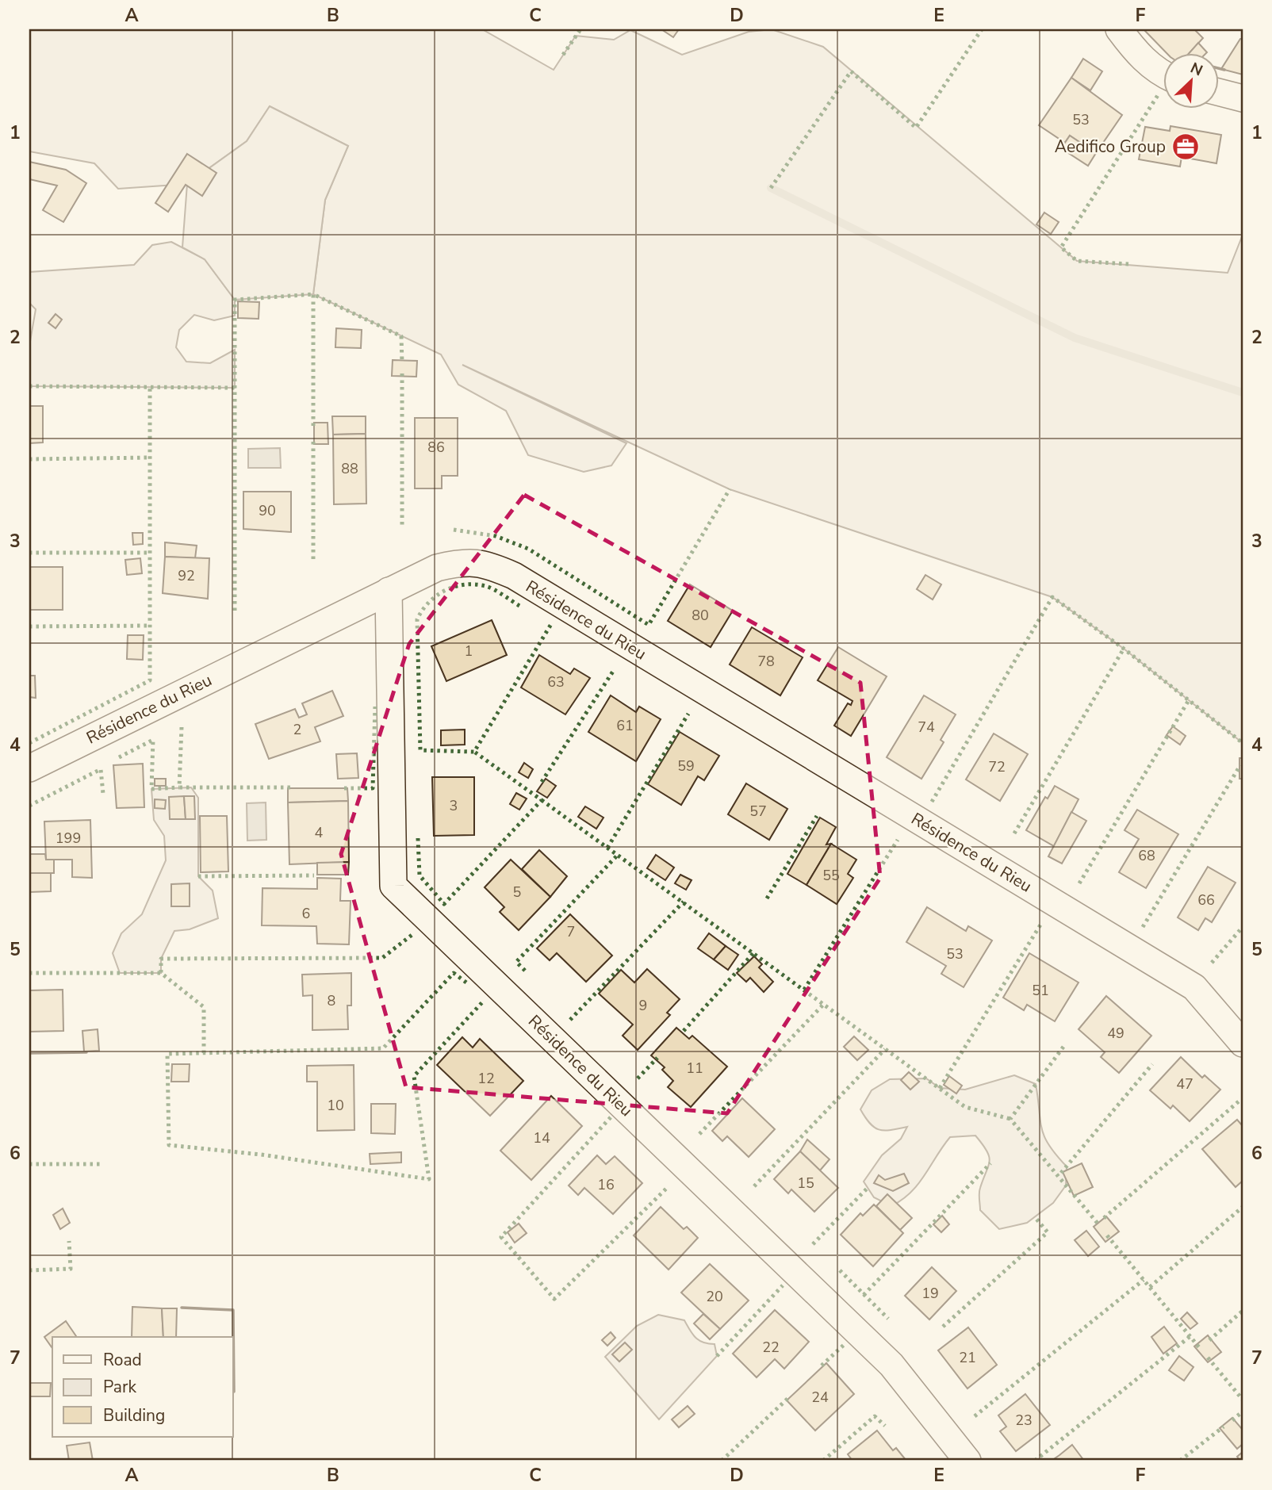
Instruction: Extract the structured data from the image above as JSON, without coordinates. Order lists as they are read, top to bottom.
{
  "streets": {
    "street": ["Résidence du Rieu"]
  },
  "places": {
    "office": ["Aedifico Group"]
  },
  "house_numbers": [
    "53",
    "86",
    "88",
    "90",
    "92",
    "80",
    "1",
    "78",
    "63",
    "61",
    "74",
    "2",
    "59",
    "72",
    "3",
    "57",
    "4",
    "199",
    "68",
    "55",
    "5",
    "66",
    "6",
    "7",
    "53",
    "51",
    "8",
    "9",
    "49",
    "11",
    "12",
    "47",
    "10",
    "14",
    "15",
    "16",
    "19",
    "20",
    "22",
    "21",
    "24",
    "23"
  ],
  "legend": ["Road", "Park", "Building"],
  "north": "top right",
  "grid": {
    "columns": [
      "A",
      "B",
      "C",
      "D",
      "E",
      "F"
    ],
    "rows": [
      "1",
      "2",
      "3",
      "4",
      "5",
      "6",
      "7"
    ]
  }
}
